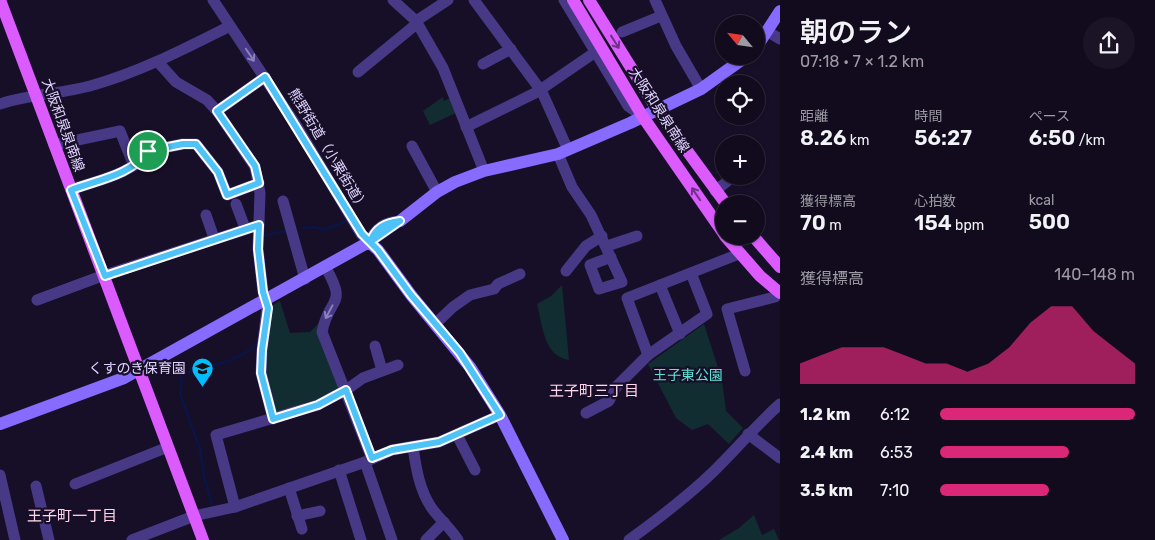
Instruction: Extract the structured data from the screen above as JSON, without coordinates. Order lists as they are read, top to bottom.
{
  "streets": {
    "main road": ["大阪和泉泉南線"],
    "street": ["熊野街道（小栗街道）"]
  },
  "districts": ["王子町三丁目", "王子町一丁目"],
  "parks": ["王子東公園"],
  "places": {
    "school or university": ["くすのき保育園"]
  },
  "north": "top left",
  "page": {
    "heading": ["朝のラン", "07:18 · 7 × 1.2 km"],
    "map_buttons": ["+", "−"],
    "stats": [
      ["距離", "8.26 km"],
      ["時間", "56:27"],
      ["ペース", "6:50 /km"],
      ["獲得標高", "70 m"],
      ["心拍数", "154 bpm"],
      ["kcal", "500"]
    ],
    "chart": ["獲得標高", "140–148 m"],
    "list": [
      {
        "name": "1.2 km",
        "note": "6:12"
      },
      {
        "name": "2.4 km",
        "note": "6:53"
      },
      {
        "name": "3.5 km",
        "note": "7:10"
      }
    ]
  }
}
